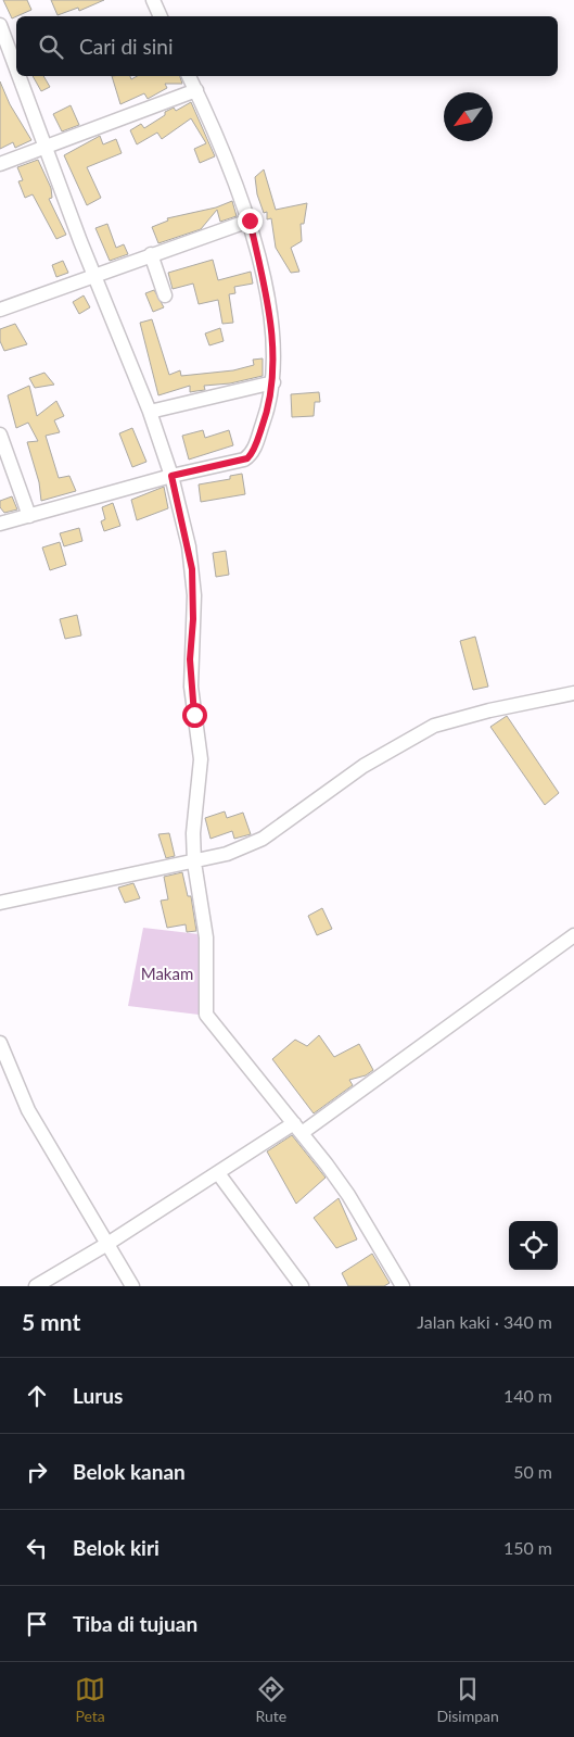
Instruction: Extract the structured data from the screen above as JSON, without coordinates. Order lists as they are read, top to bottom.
{
  "parks": ["Makam"],
  "north": "bottom left",
  "page": {
    "search": "Cari di sini",
    "heading": ["5 mnt", "Jalan kaki · 340 m"],
    "list": [
      ["Lurus", "140 m"],
      ["Belok kanan", "50 m"],
      ["Belok kiri", "150 m"],
      "Tiba di tujuan"
    ],
    "nav": ["Peta", "Rute", "Disimpan"]
  }
}
